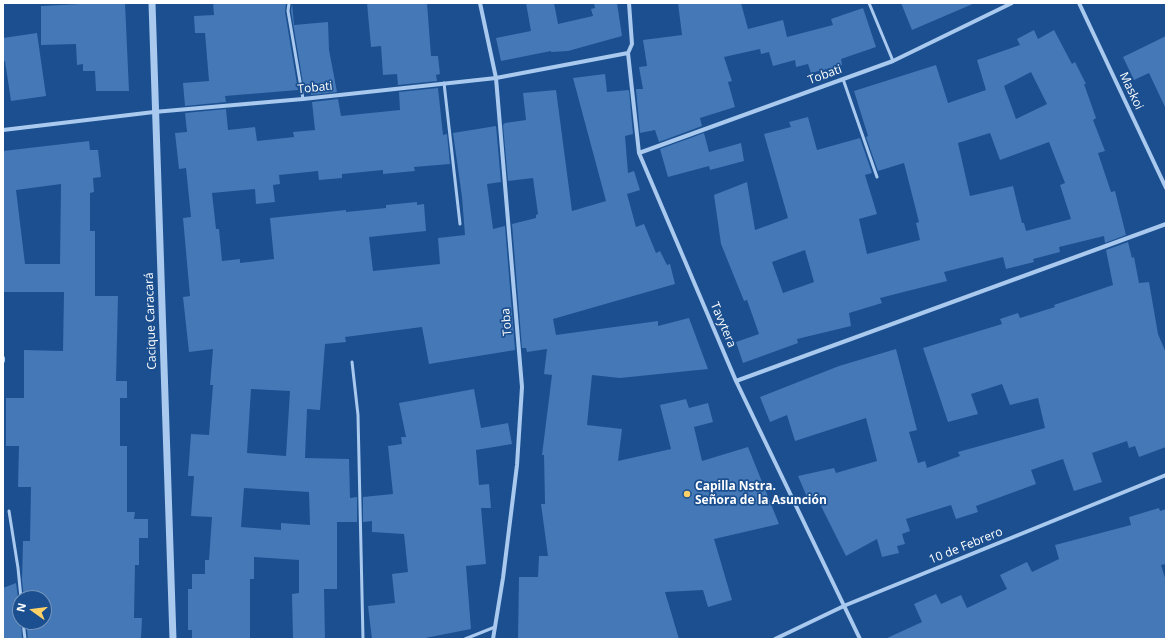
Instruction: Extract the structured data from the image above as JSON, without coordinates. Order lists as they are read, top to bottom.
{
  "streets": {
    "street": [
      "Tobati",
      "Maskoi",
      "Cacique Caracará",
      "Toba",
      "Tavytera",
      "10 de Febrero"
    ]
  },
  "crossings": [
    ["Tobati", "Cacique Caracará"],
    ["Tobati", "Toba"],
    ["Tobati", "Tavytera"],
    ["Tavytera", "10 de Febrero"]
  ],
  "places": ["Capilla Nstra. Señora de la Asunción"],
  "north": "left"
}
